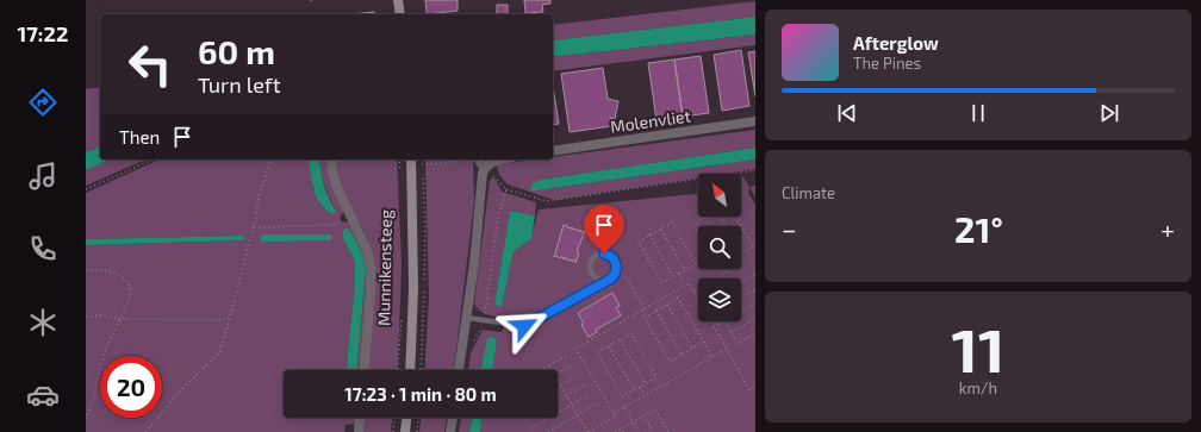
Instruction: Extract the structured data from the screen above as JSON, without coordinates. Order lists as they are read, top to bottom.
{
  "streets": {
    "main road": ["Munnikensteeg"],
    "street": ["Molenvliet"]
  },
  "north": "top left",
  "page": {
    "tabs": "17:22",
    "turn": ["60 m", "Turn left"],
    "song": ["Afterglow", "The Pines"],
    "then": "Then",
    "tile": [
      "Climate",
      ["11", "km/h"]
    ],
    "heat": ["−", "21°", "+"],
    "limit": "20",
    "trip": "17:23 · 1 min · 80 m"
  }
}
